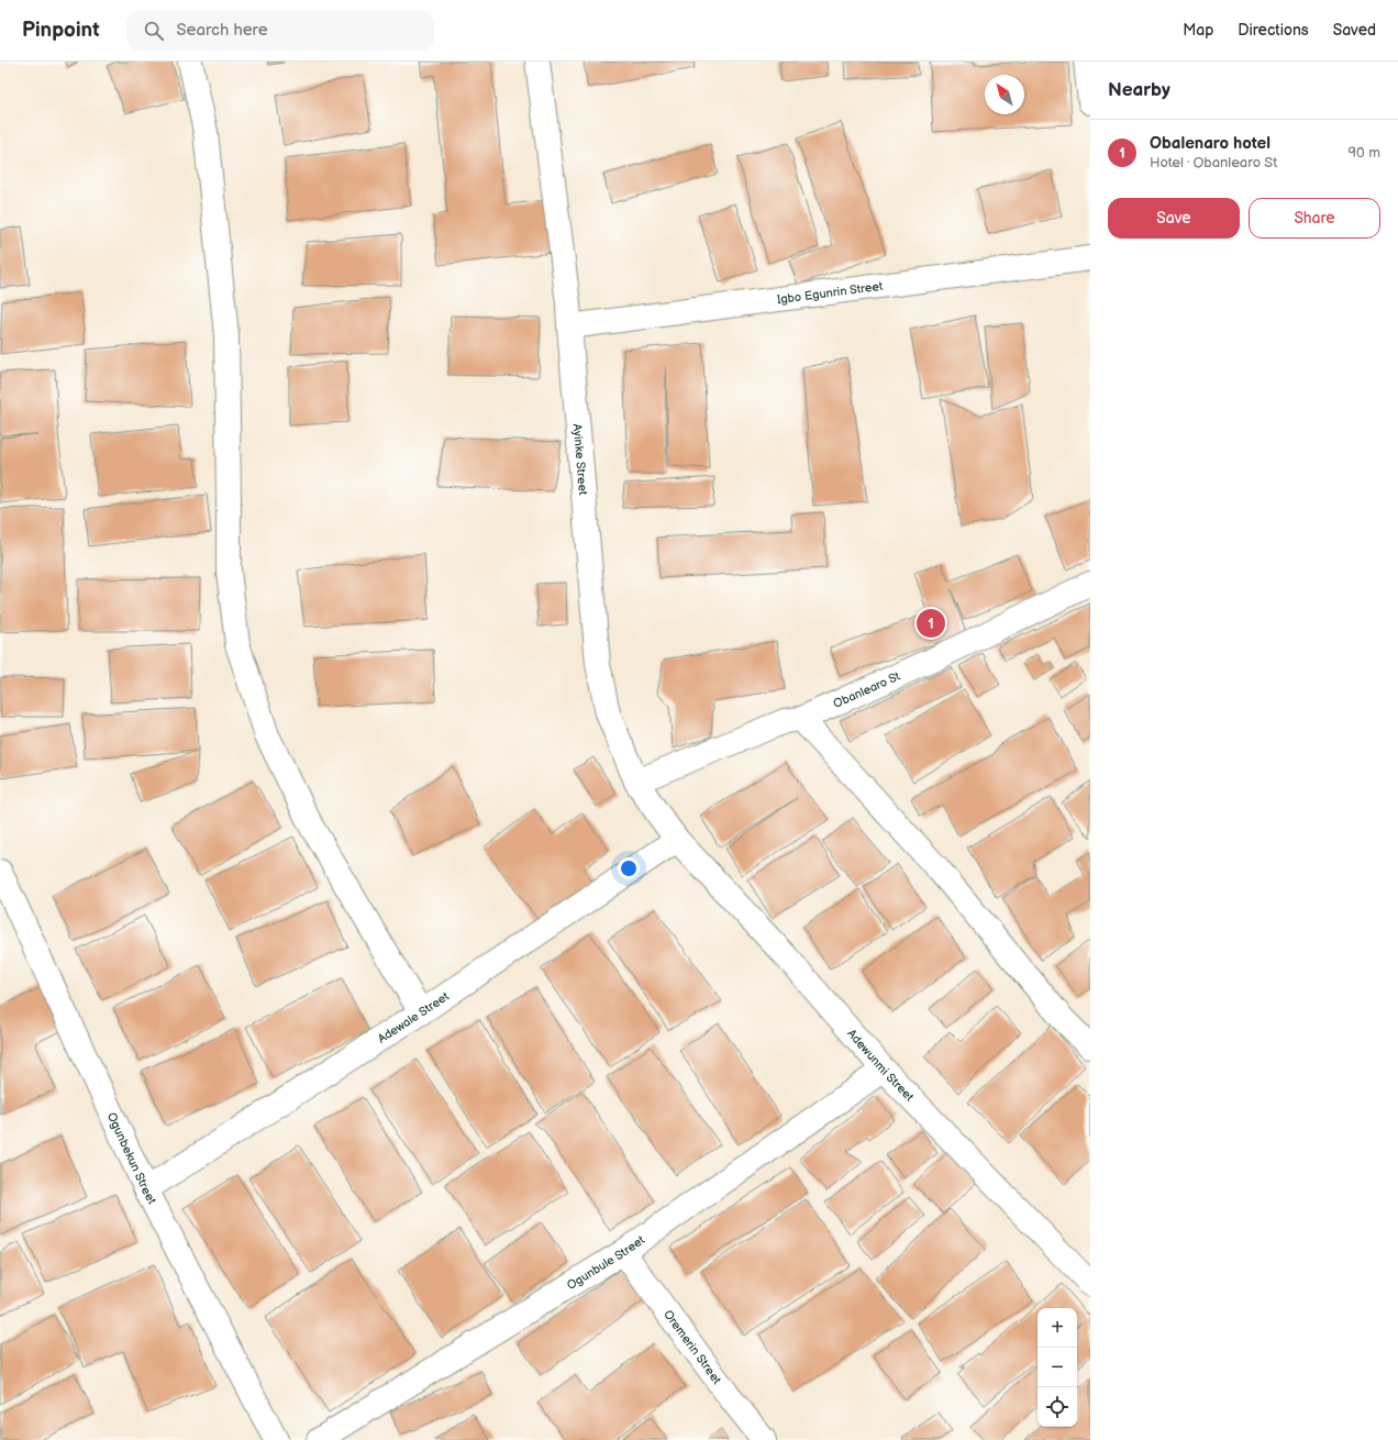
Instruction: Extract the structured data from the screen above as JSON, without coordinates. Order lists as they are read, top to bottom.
{
  "streets": {
    "street": [
      "Igbo Egunrin Street",
      "Ayinke Street",
      "Obanlearo St",
      "Adewale Street",
      "Adewunmi Street",
      "Ogunbekun Street",
      "Ogunbule Street",
      "Oremerin Street"
    ]
  },
  "crossings": [
    ["Igbo Egunrin Street", "Ayinke Street"],
    ["Ayinke Street", "Obanlearo St"],
    ["Ayinke Street", "Adewale Street"],
    ["Ayinke Street", "Adewunmi Street"],
    ["Adewale Street", "Adewunmi Street"],
    ["Adewale Street", "Ogunbekun Street"],
    ["Adewunmi Street", "Ogunbule Street"],
    ["Ogunbule Street", "Oremerin Street"]
  ],
  "north": "top left",
  "page": {
    "header": "Pinpoint",
    "search": "Search here",
    "nav": ["Map", "Directions", "Saved"],
    "heading": "Nearby",
    "list": [
      {
        "mark": "1",
        "name": "Obalenaro hotel",
        "note": "Hotel · Obanlearo St",
        "value": "90 m"
      }
    ],
    "buttons": ["Save", "Share"],
    "pins": "1",
    "map_buttons": ["+", "−"]
  }
}
